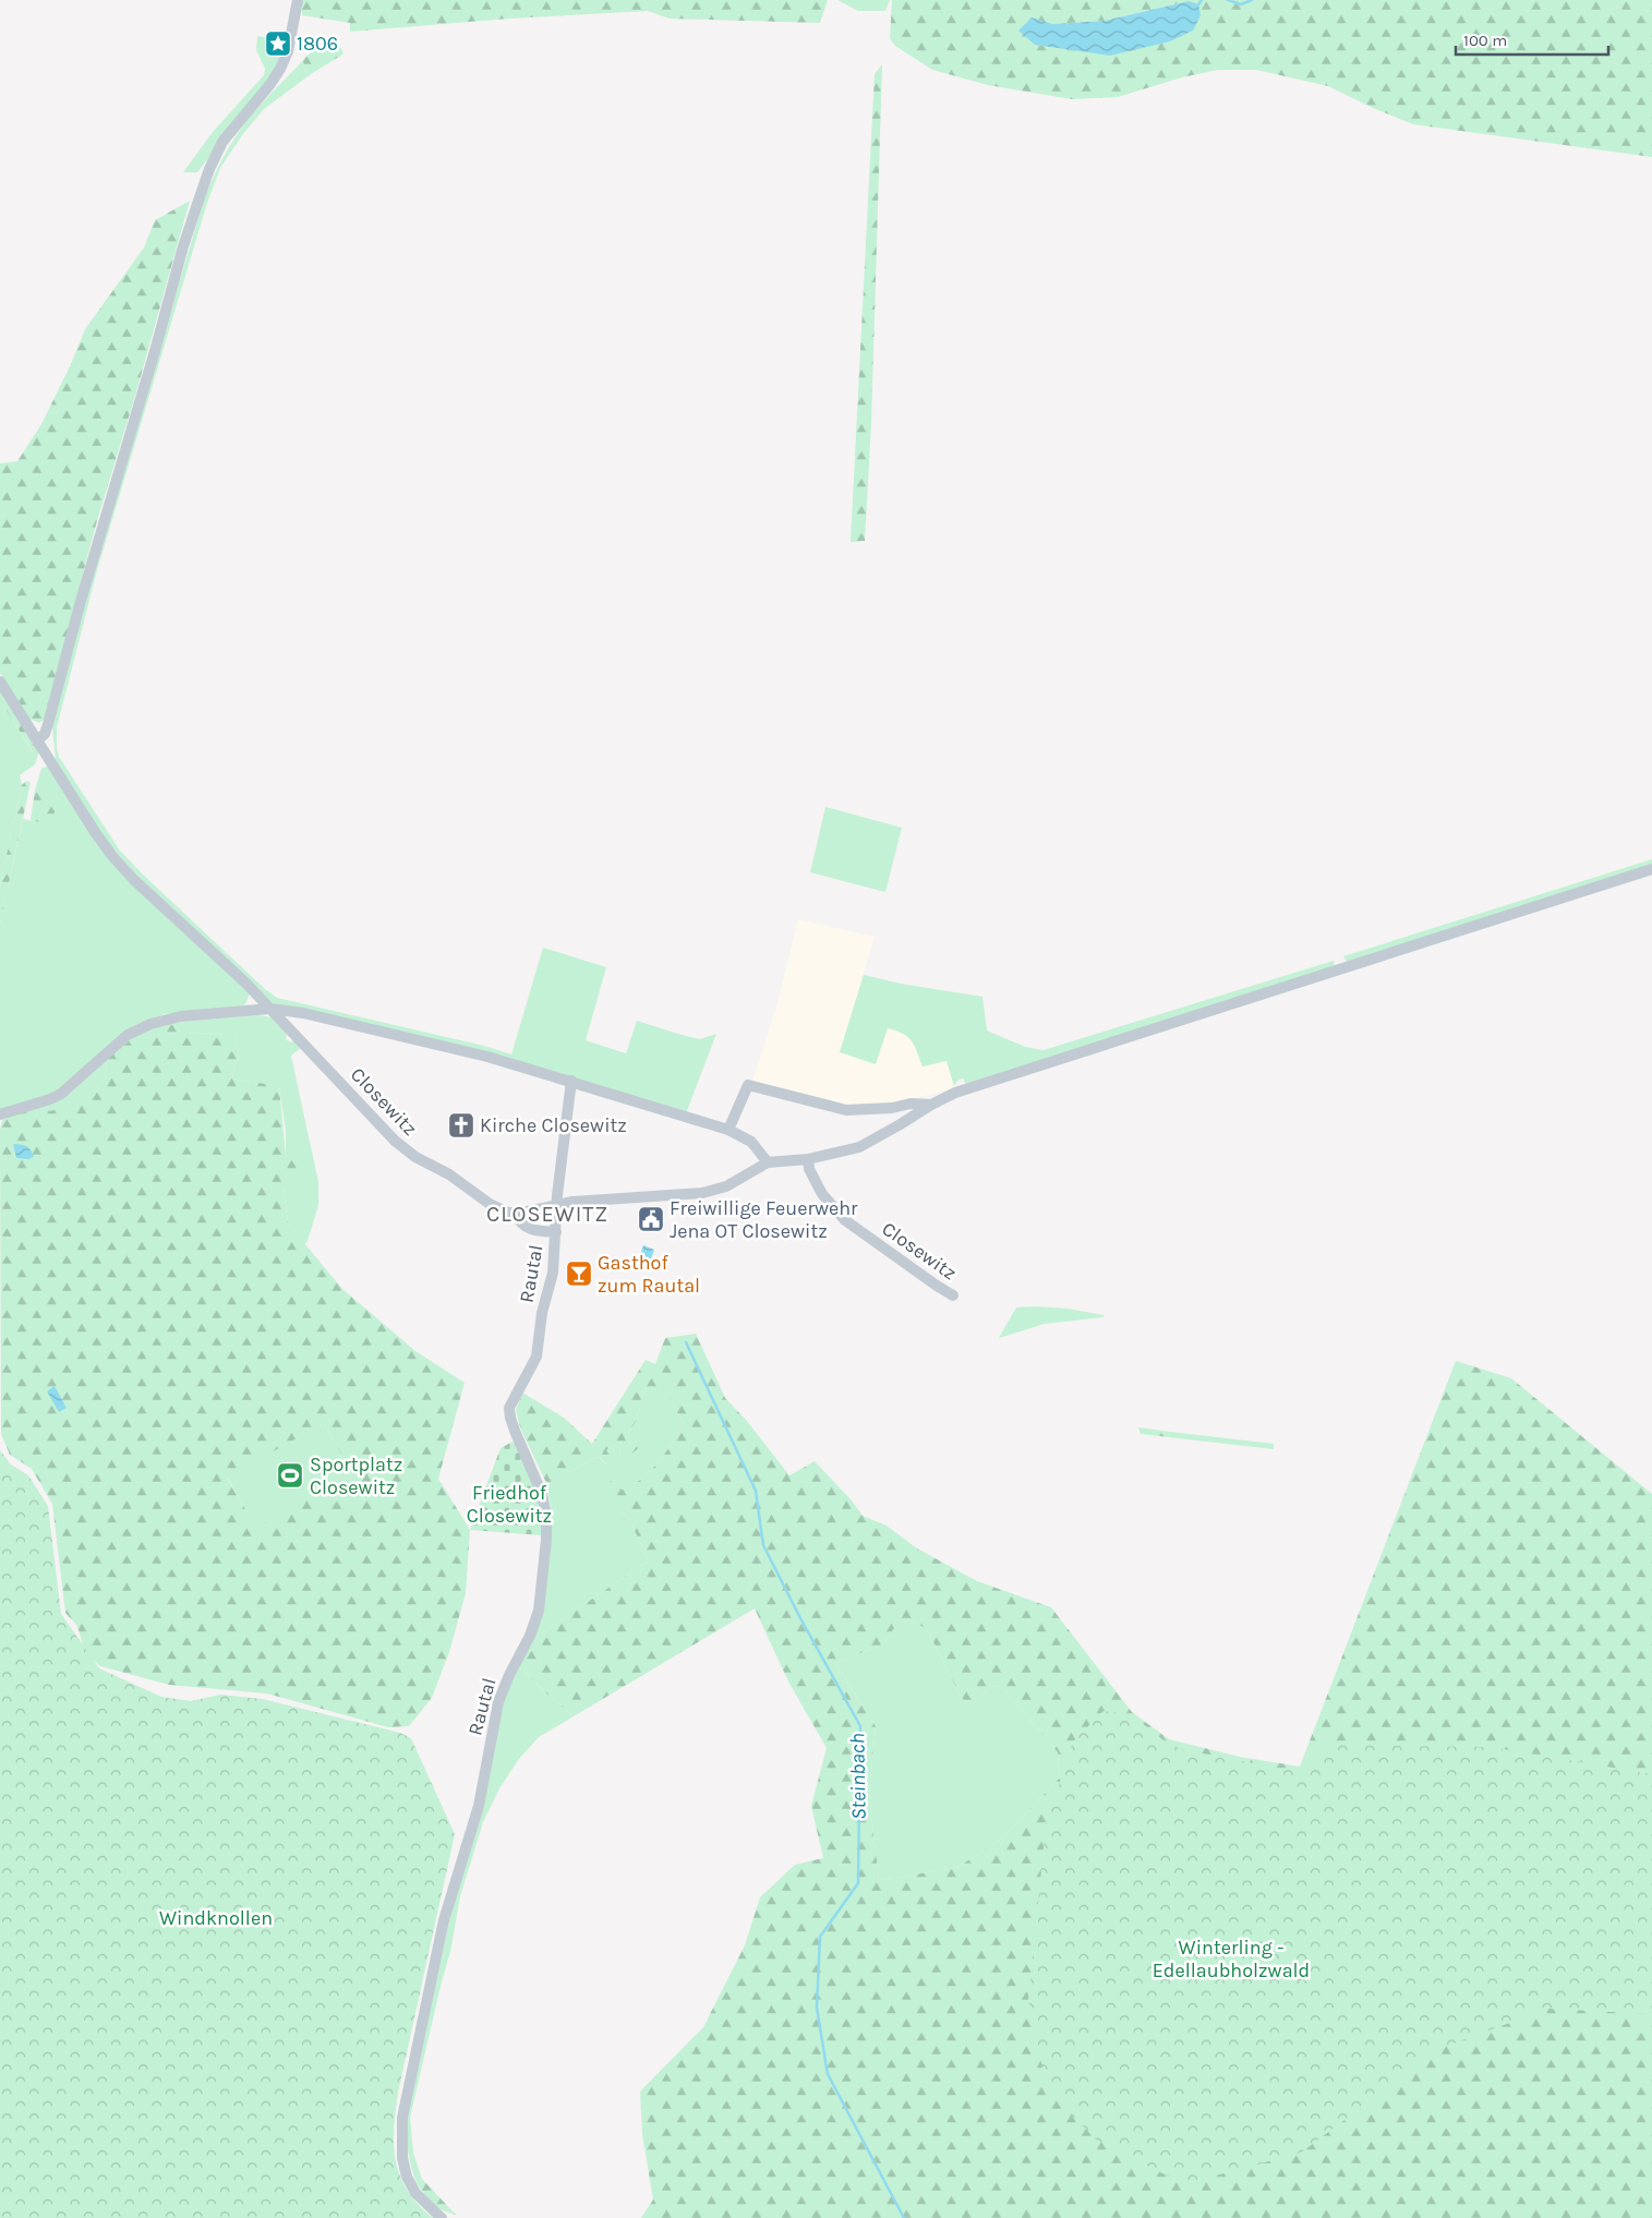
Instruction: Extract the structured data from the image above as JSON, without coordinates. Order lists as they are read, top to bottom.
{
  "streets": {
    "street": ["Closewitz", "Rautal"]
  },
  "crossings": [
    ["Closewitz", "Rautal"]
  ],
  "districts": ["CLOSEWITZ"],
  "water": ["Steinbach"],
  "parks": ["Friedhof Closewitz", "Windknollen", "Winterling - Edellaubholzwald"],
  "places": {
    "place": ["1806"],
    "church": ["Kirche Closewitz"],
    "public building": ["Freiwillige Feuerwehr Jena OT Closewitz"],
    "bar": ["Gasthof zum Rautal"],
    "sports": ["Sportplatz Closewitz"]
  },
  "scale_bar": "100 m"
}
